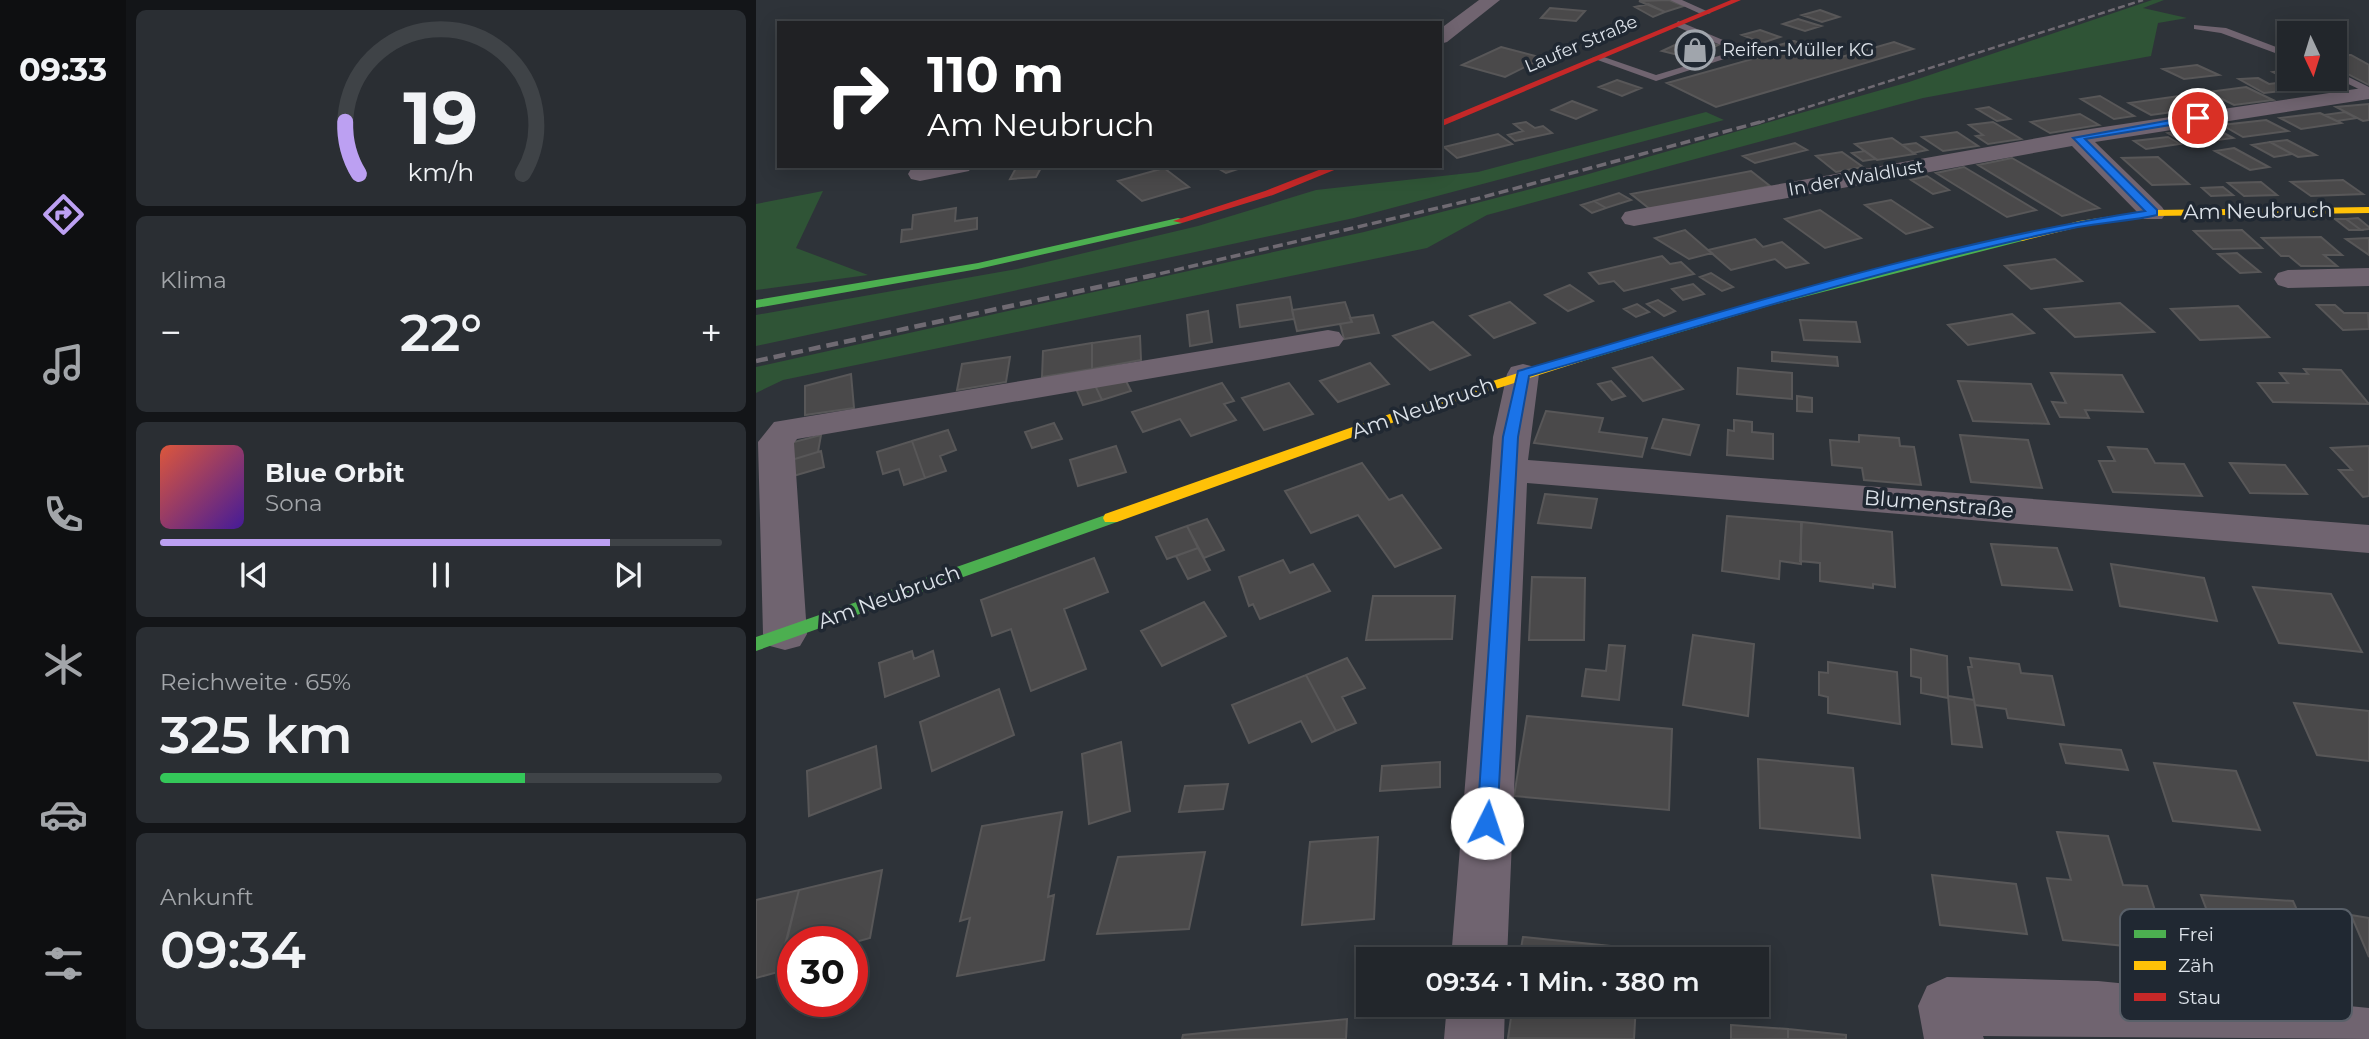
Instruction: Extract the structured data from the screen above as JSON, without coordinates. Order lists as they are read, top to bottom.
{
  "streets": {
    "street": [
      "Laufer Straße",
      "In der Waldlust",
      "Am Neubruch",
      "Blumenstraße"
    ]
  },
  "places": {
    "shop": ["Reifen-Müller KG"]
  },
  "legend": ["Frei", "Zäh", "Stau"],
  "north": "bottom",
  "page": {
    "tabs": "09:33",
    "turn": ["110 m", "Am Neubruch"],
    "tile": [
      "Klima",
      ["Reichweite · 65%", "325 km"],
      ["Ankunft", "09:34"]
    ],
    "heat": ["−", "22°", "+"],
    "song": ["Blue Orbit", "Sona"],
    "limit": "30",
    "trip": "09:34 · 1 Min. · 380 m",
    "gauge": ["19", "km/h"]
  }
}
